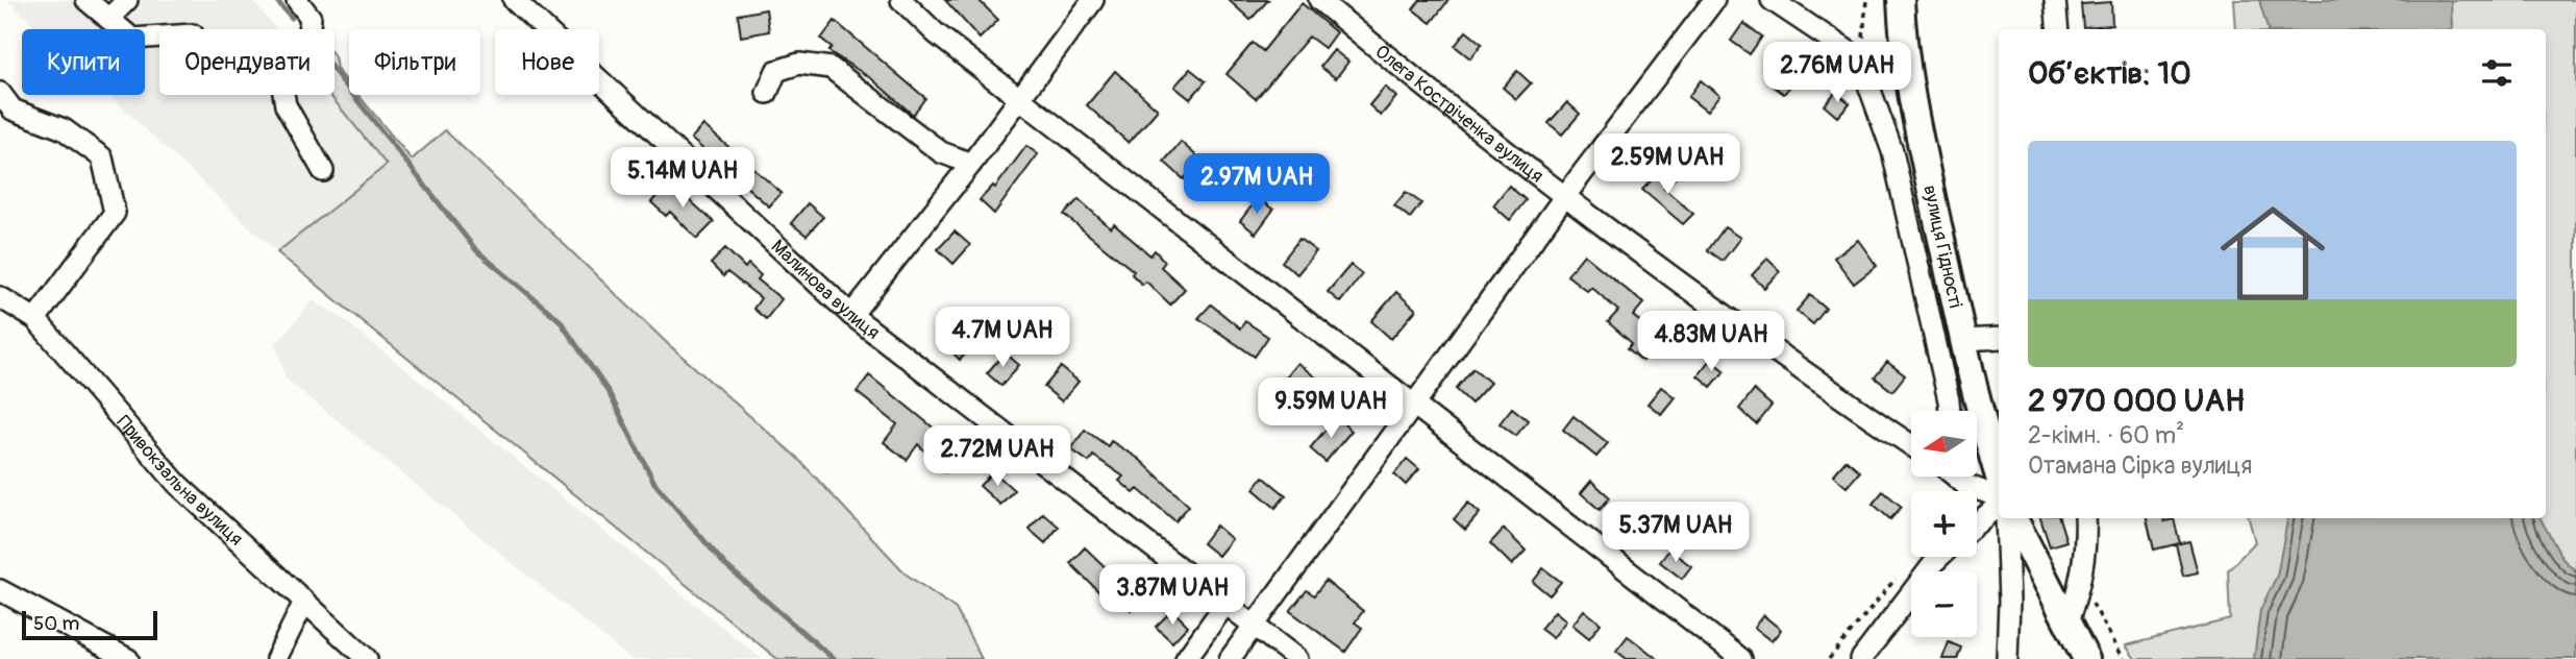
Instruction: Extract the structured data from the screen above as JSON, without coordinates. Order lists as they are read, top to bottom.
{
  "streets": {
    "main road": ["вулиця Гідності"],
    "street": ["Олега Костріченка вулиця", "Малинова вулиця", "Привокзальна вулиця"]
  },
  "scale_bar": "50 m",
  "north": "left",
  "page": {
    "chip": [
      "Купити",
      "Орендувати",
      "Фільтри",
      "Нове"
    ],
    "heading": "Об’єктів: 10",
    "price": [
      "2.76M UAH",
      "2.59M UAH",
      "5.14M UAH",
      "2.97M UAH",
      "4.7M UAH",
      "4.83M UAH",
      "9.59M UAH",
      "2.72M UAH",
      "5.37M UAH",
      "3.87M UAH"
    ],
    "list": [
      {
        "name": "2 970 000 UAH",
        "note": "2-кімн. · 60 m² · Отамана Сірка вулиця"
      }
    ],
    "map_buttons": ["+", "−"],
    "scale": "50 m"
  }
}
